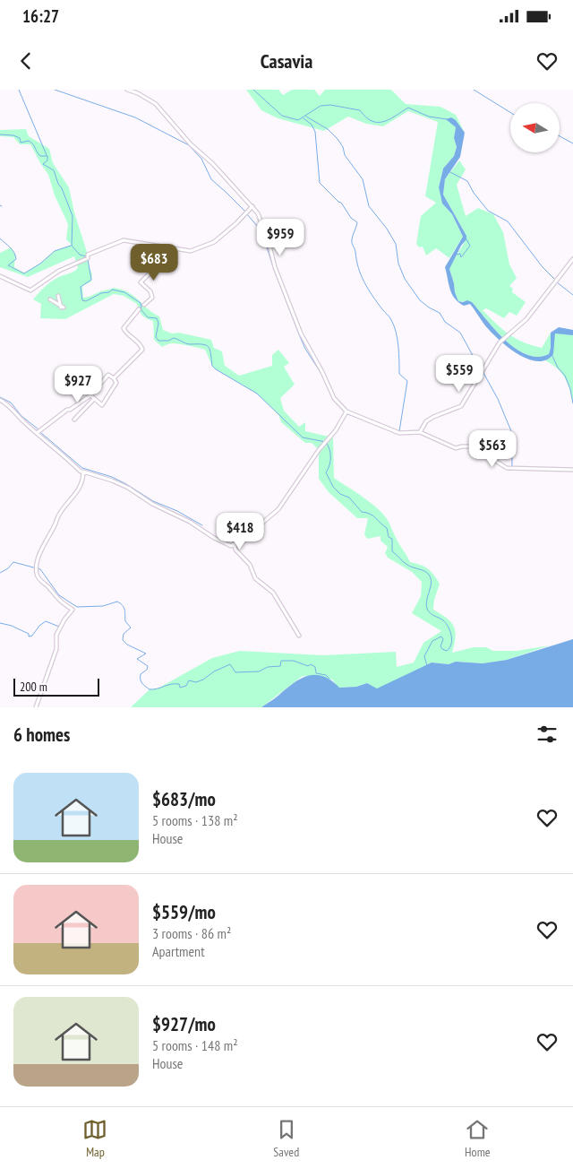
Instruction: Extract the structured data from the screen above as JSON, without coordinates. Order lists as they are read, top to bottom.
{
  "scale_bar": "200 m",
  "north": "left",
  "page": {
    "status": "16:27",
    "header": "Casavia",
    "price": [
      "$959",
      "$683",
      "$559",
      "$927",
      "$563",
      "$418"
    ],
    "scale": "200 m",
    "heading": "6 homes",
    "list": [
      {
        "name": "$683/mo",
        "note": "5 rooms · 138 m² · House"
      },
      {
        "name": "$559/mo",
        "note": "3 rooms · 86 m² · Apartment"
      },
      {
        "name": "$927/mo",
        "note": "5 rooms · 148 m² · House"
      }
    ],
    "tabs": ["Map", "Saved", "Home"]
  }
}
